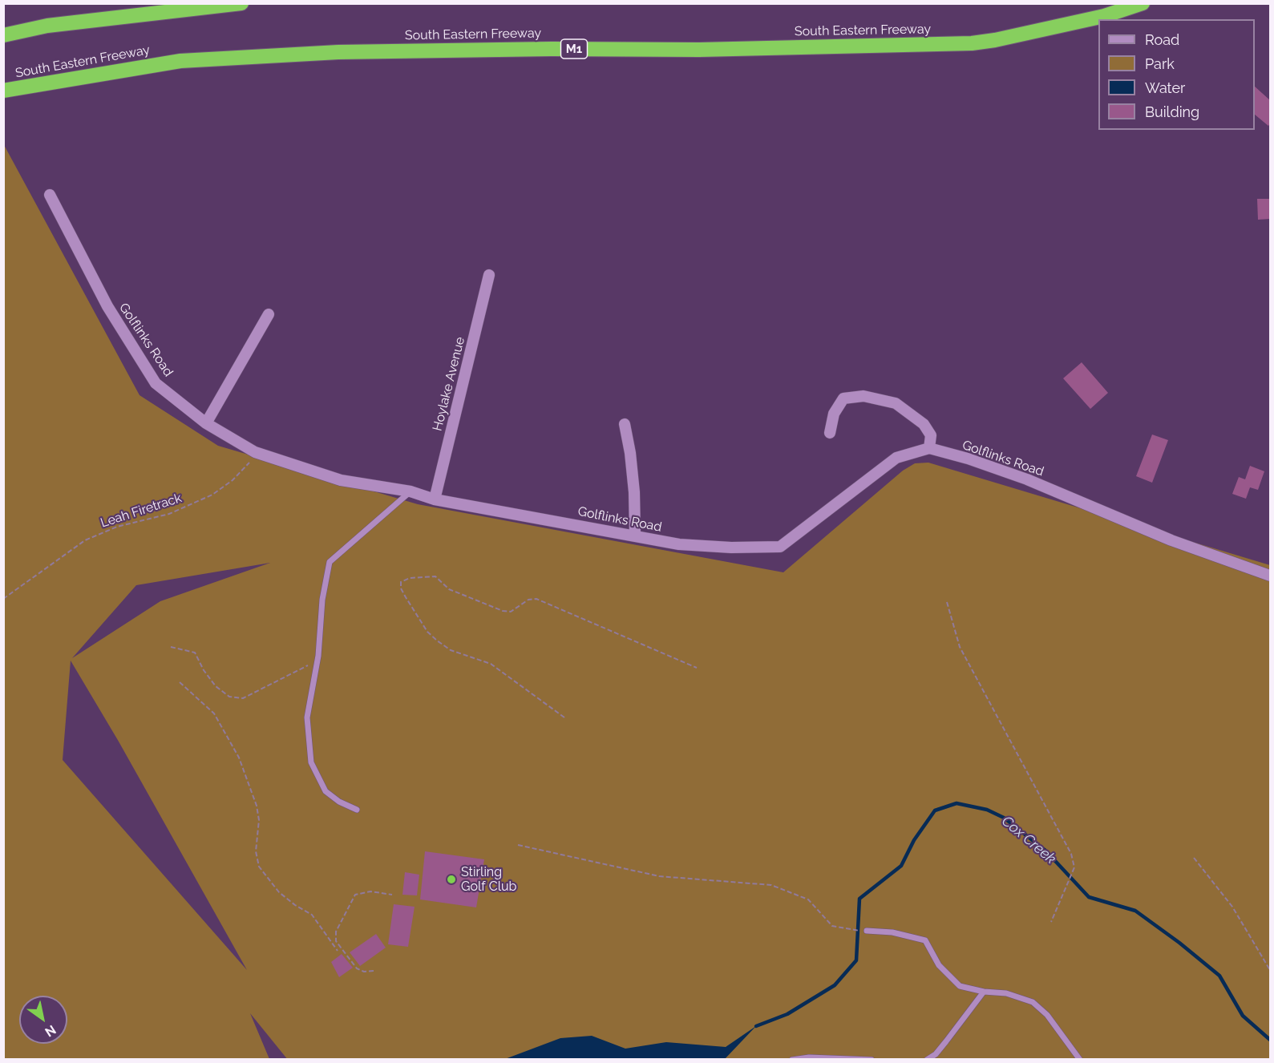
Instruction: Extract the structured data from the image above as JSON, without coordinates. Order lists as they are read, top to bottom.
{
  "streets": {
    "highway": ["South Eastern Freeway", "M1"],
    "street": ["Golflinks Road", "Hoylake Avenue"],
    "path": ["Leah Firetrack"]
  },
  "crossings": [
    ["Golflinks Road", "Hoylake Avenue"],
    ["Golflinks Road", "Leah Firetrack"]
  ],
  "water": ["Cox Creek"],
  "places": ["Stirling Golf Club"],
  "legend": [
    "Road",
    "Park",
    "Water",
    "Building"
  ],
  "north": "bottom right"
}
